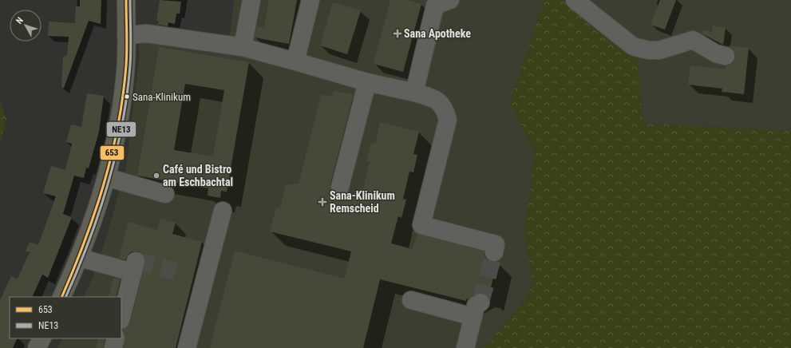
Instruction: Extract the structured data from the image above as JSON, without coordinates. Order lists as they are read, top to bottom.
{
  "places": {
    "health": ["Sana Apotheke", "Sana-Klinikum Remscheid"],
    "other": ["Sana-Klinikum", "Café und Bistro am Eschbachtal"]
  },
  "lines": ["transit line 653", "transit line NE13"],
  "legend": ["653", "NE13"],
  "north": "top left"
}
